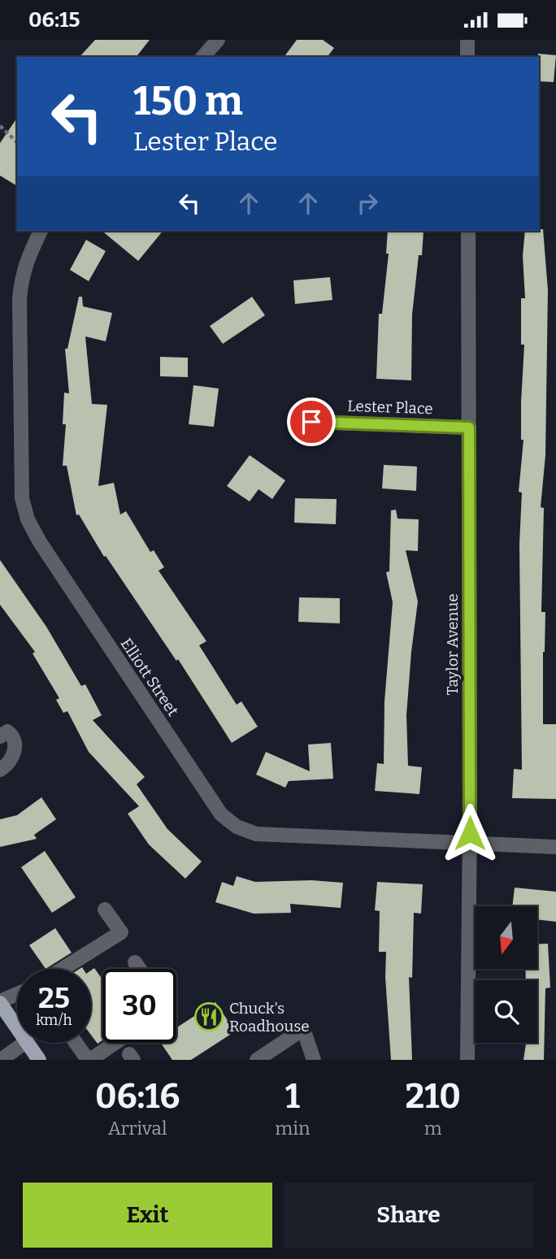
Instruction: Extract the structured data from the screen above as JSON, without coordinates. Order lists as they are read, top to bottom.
{
  "streets": {
    "street": ["Lester Place", "Taylor Avenue", "Elliott Street"]
  },
  "crossings": [
    ["Lester Place", "Taylor Avenue"],
    ["Taylor Avenue", "Elliott Street"]
  ],
  "places": {
    "restaurant": ["Chuck's Roadhouse"]
  },
  "north": "bottom",
  "page": {
    "status": "06:15",
    "turn": ["150 m", "Lester Place"],
    "speed": "25 km/h",
    "limit": "30",
    "eta": [
      "06:16",
      "Arrival",
      "1",
      "min",
      "210",
      "m"
    ],
    "buttons": ["Exit", "Share"]
  }
}
